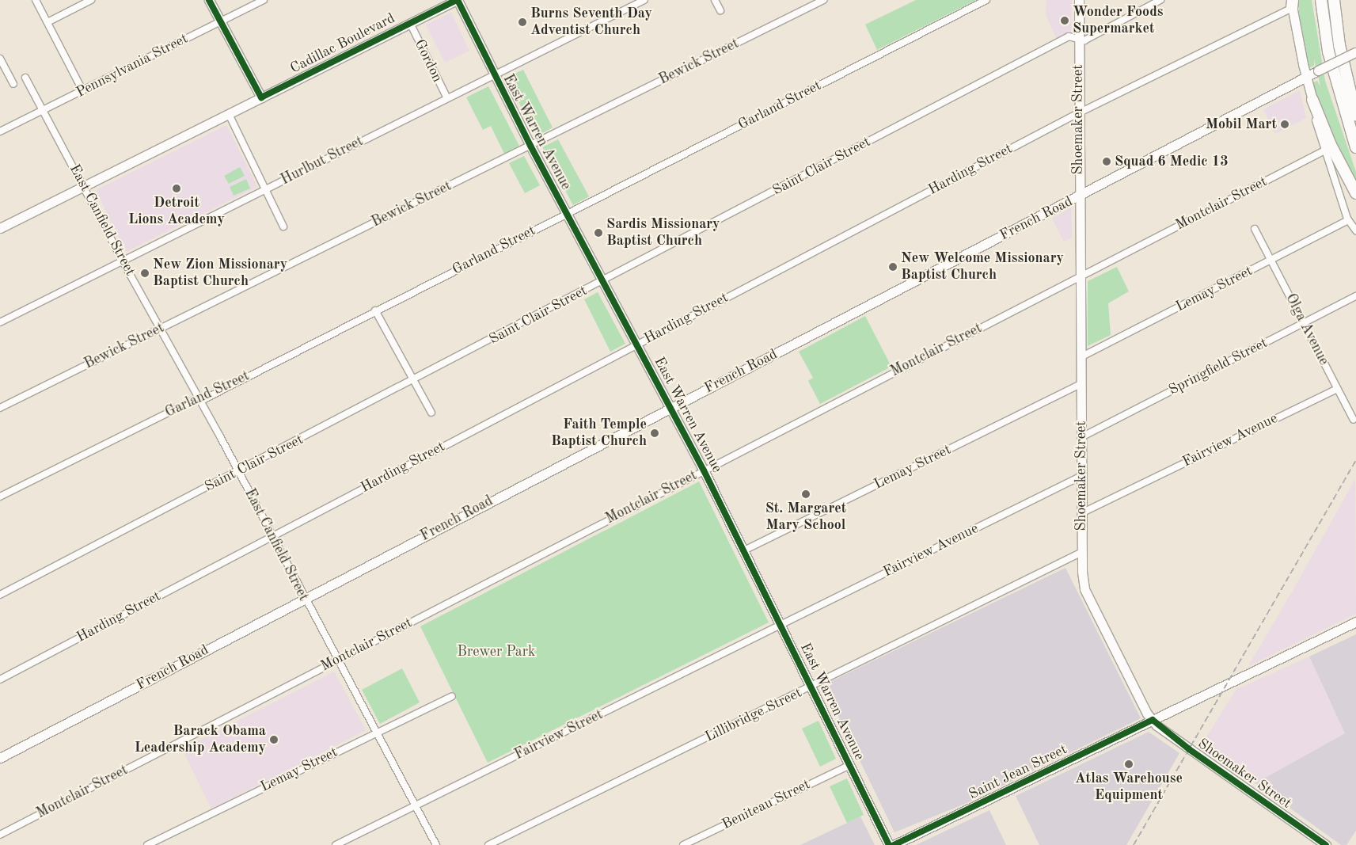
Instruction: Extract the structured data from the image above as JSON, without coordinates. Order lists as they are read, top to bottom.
{
  "streets": {
    "street": [
      "Cadillac Boulevard",
      "Gordon",
      "Bewick Street",
      "Pennsylvania Street",
      "Garland Street",
      "Shoemaker Street",
      "East Warren Avenue",
      "Hurlbut Street",
      "Saint Clair Street",
      "Harding Street",
      "Montclair Street",
      "French Road",
      "East Canfield Street",
      "Lemay Street",
      "Olga Avenue",
      "Springfield Street",
      "Fairview Avenue",
      "Lillibridge Street",
      "Fairview Street",
      "Saint Jean Street",
      "Beniteau Street"
    ]
  },
  "crossings": [
    ["Cadillac Boulevard", "Gordon"],
    ["Cadillac Boulevard", "East Warren Avenue"],
    ["Cadillac Boulevard", "East Canfield Street"],
    ["Gordon", "Hurlbut Street"],
    ["Bewick Street", "East Warren Avenue"],
    ["Bewick Street", "East Canfield Street"],
    ["Pennsylvania Street", "East Canfield Street"],
    ["Garland Street", "East Warren Avenue"],
    ["Garland Street", "East Canfield Street"],
    ["Shoemaker Street", "Saint Clair Street"],
    ["Shoemaker Street", "Harding Street"],
    ["Shoemaker Street", "Montclair Street"],
    ["Shoemaker Street", "French Road"],
    ["Shoemaker Street", "Lemay Street"],
    ["Shoemaker Street", "Springfield Street"],
    ["Shoemaker Street", "Fairview Avenue"],
    ["Shoemaker Street", "Lillibridge Street"],
    ["Shoemaker Street", "Saint Jean Street"],
    ["East Warren Avenue", "Hurlbut Street"],
    ["East Warren Avenue", "Saint Clair Street"],
    ["East Warren Avenue", "Harding Street"],
    ["East Warren Avenue", "Montclair Street"],
    ["East Warren Avenue", "French Road"],
    ["East Warren Avenue", "Lemay Street"],
    ["East Warren Avenue", "Fairview Avenue"],
    ["East Warren Avenue", "Lillibridge Street"],
    ["East Warren Avenue", "Fairview Street"],
    ["East Warren Avenue", "Beniteau Street"],
    ["Hurlbut Street", "East Canfield Street"],
    ["Saint Clair Street", "East Canfield Street"],
    ["Harding Street", "East Canfield Street"],
    ["Montclair Street", "East Canfield Street"],
    ["French Road", "East Canfield Street"],
    ["East Canfield Street", "Lemay Street"],
    ["East Canfield Street", "Fairview Street"],
    ["Lemay Street", "Olga Avenue"],
    ["Olga Avenue", "Springfield Street"],
    ["Olga Avenue", "Fairview Avenue"],
    ["Fairview Avenue", "Fairview Street"]
  ],
  "parks": ["Brewer Park"],
  "places": [
    "Wonder Foods Supermarket",
    "Burns Seventh Day Adventist Church",
    "Mobil Mart",
    "Squad 6 Medic 13",
    "Detroit Lions Academy",
    "Sardis Missionary Baptist Church",
    "New Welcome Missionary Baptist Church",
    "New Zion Missionary Baptist Church",
    "Faith Temple Baptist Church",
    "St. Margaret Mary School",
    "Barack Obama Leadership Academy",
    "Atlas Warehouse Equipment"
  ]
}
